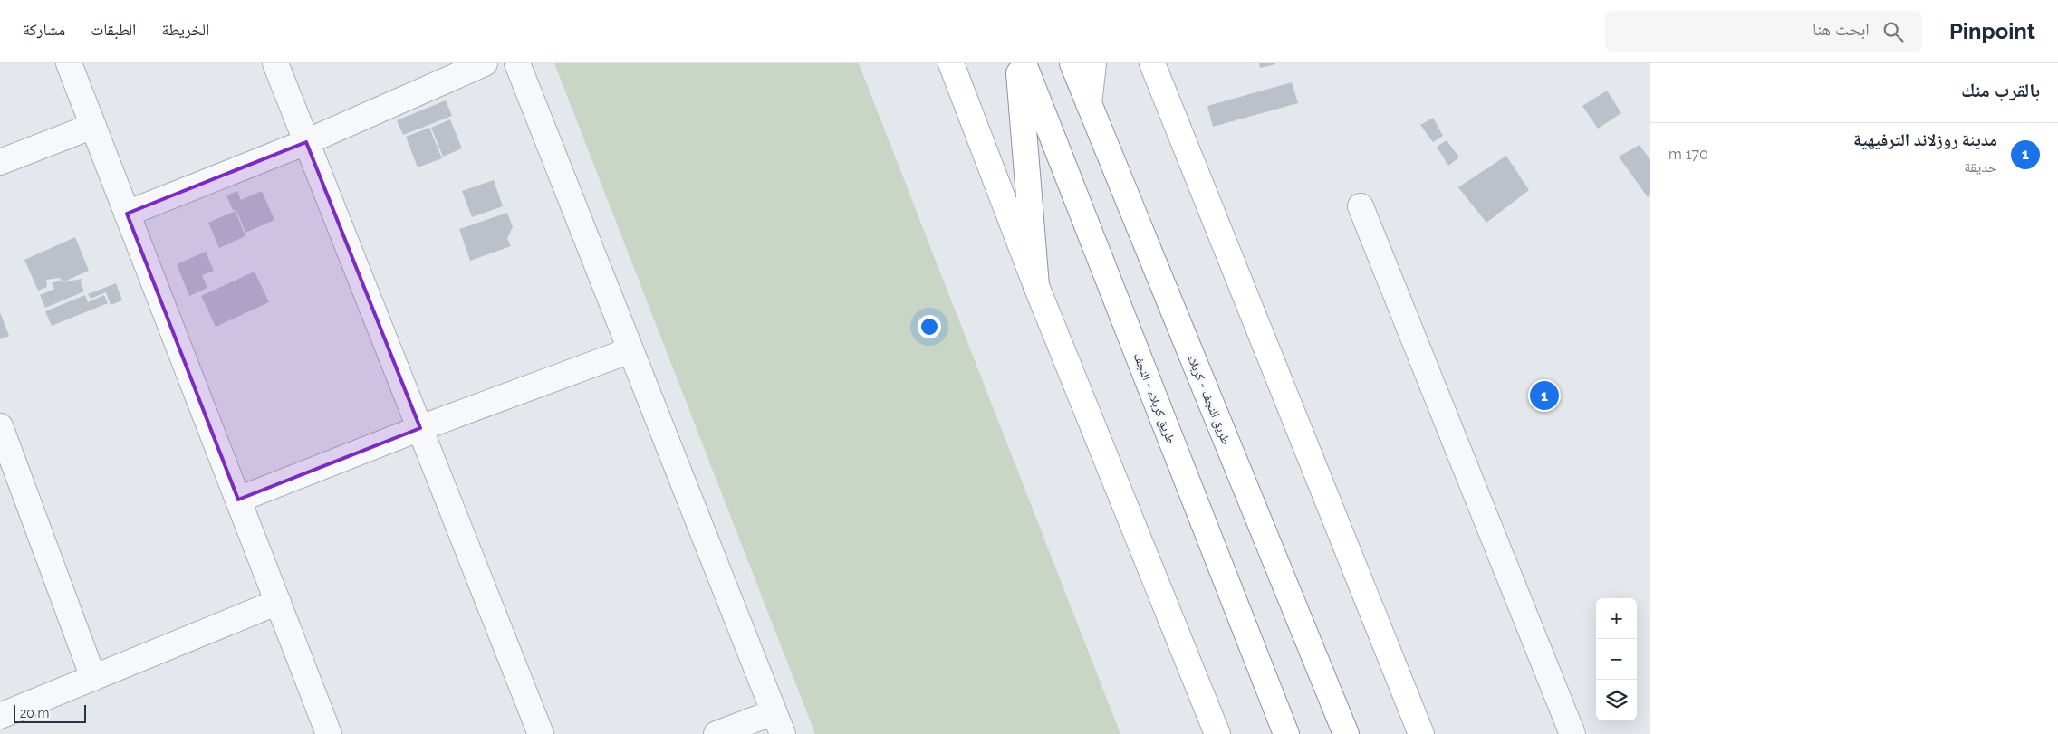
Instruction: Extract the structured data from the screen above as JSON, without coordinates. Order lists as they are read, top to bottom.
{
  "streets": {
    "main road": ["طريق کربلاء - النجف", "طريق النجف - کربلاء"]
  },
  "scale_bar": "20 m",
  "page": {
    "header": "Pinpoint",
    "search": "ابحث هنا",
    "nav": ["الخريطة", "الطبقات", "مشاركة"],
    "heading": "بالقرب منك",
    "list": [
      {
        "mark": "1",
        "name": "مدينة روزلاند الترفيهية",
        "note": "حديقة",
        "value": "170 m"
      }
    ],
    "pins": "1",
    "map_buttons": ["+", "−"],
    "scale": "20 m"
  }
}
